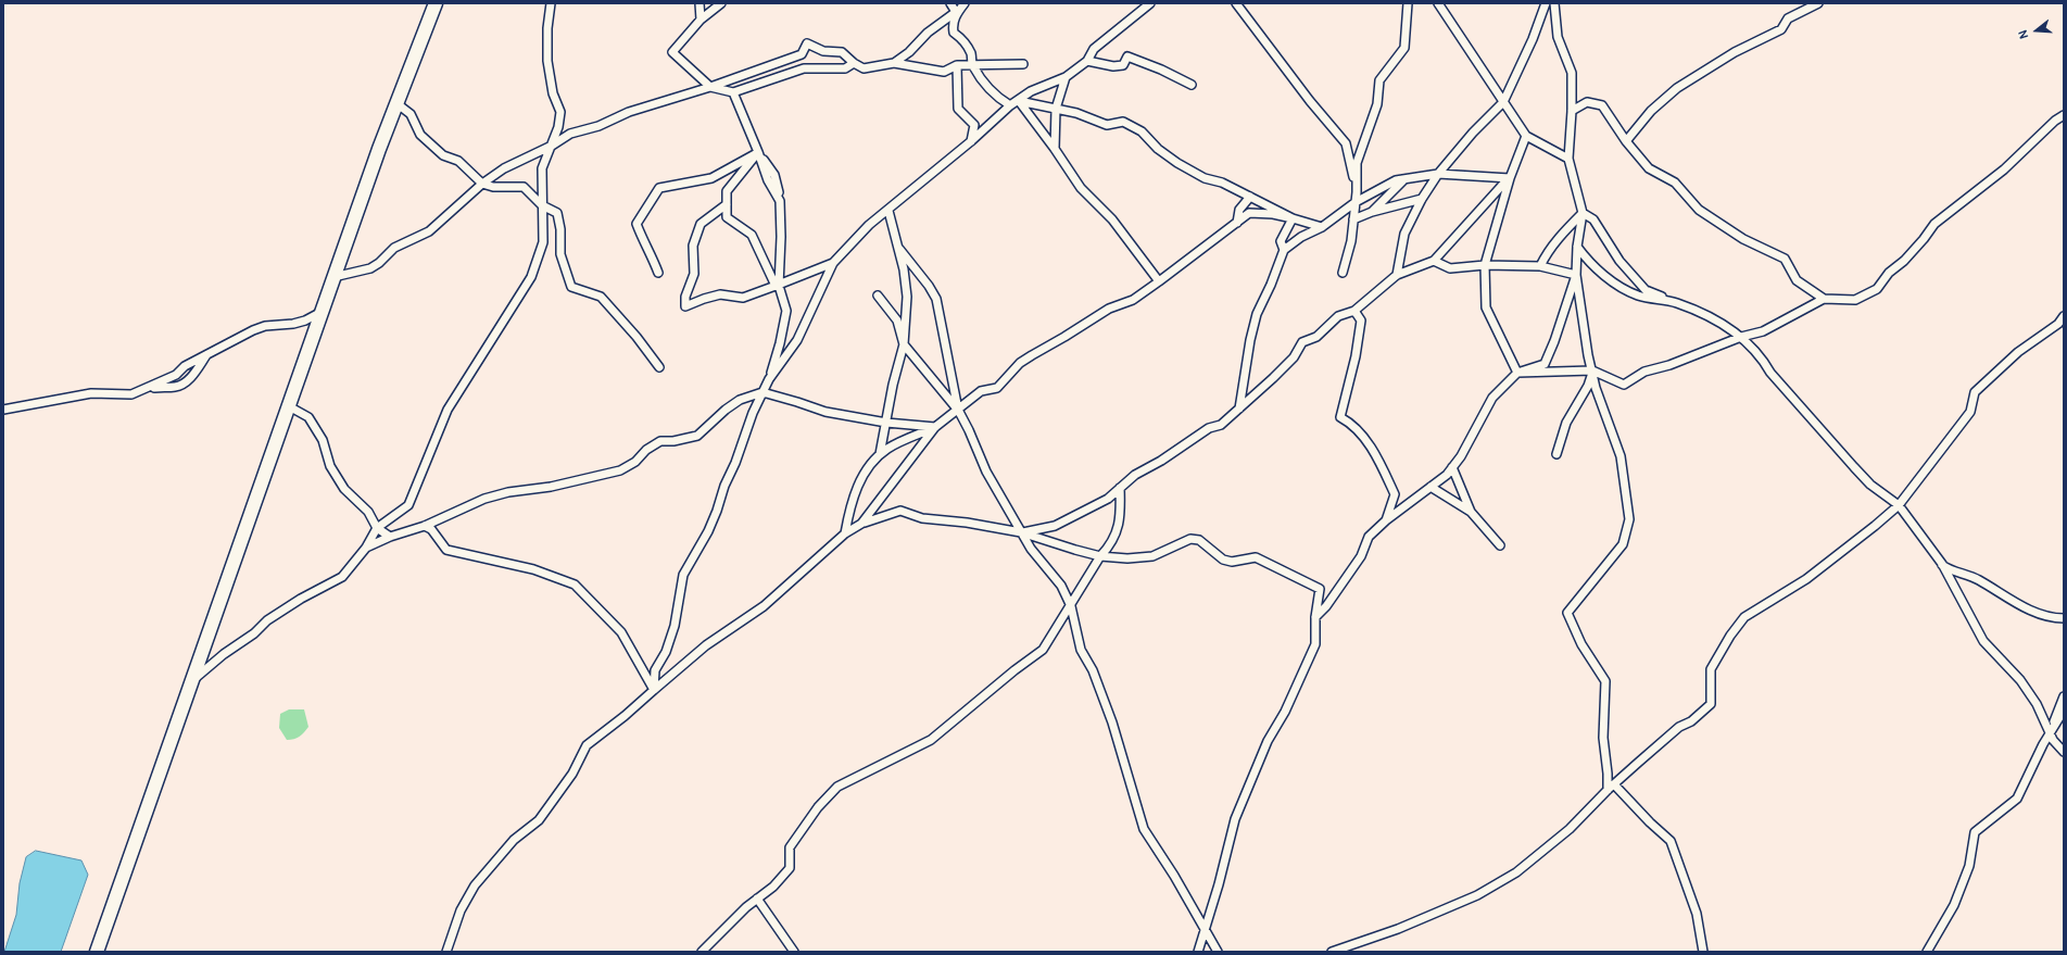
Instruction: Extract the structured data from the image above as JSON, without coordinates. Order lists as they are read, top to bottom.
{
  "north": "left"
}
